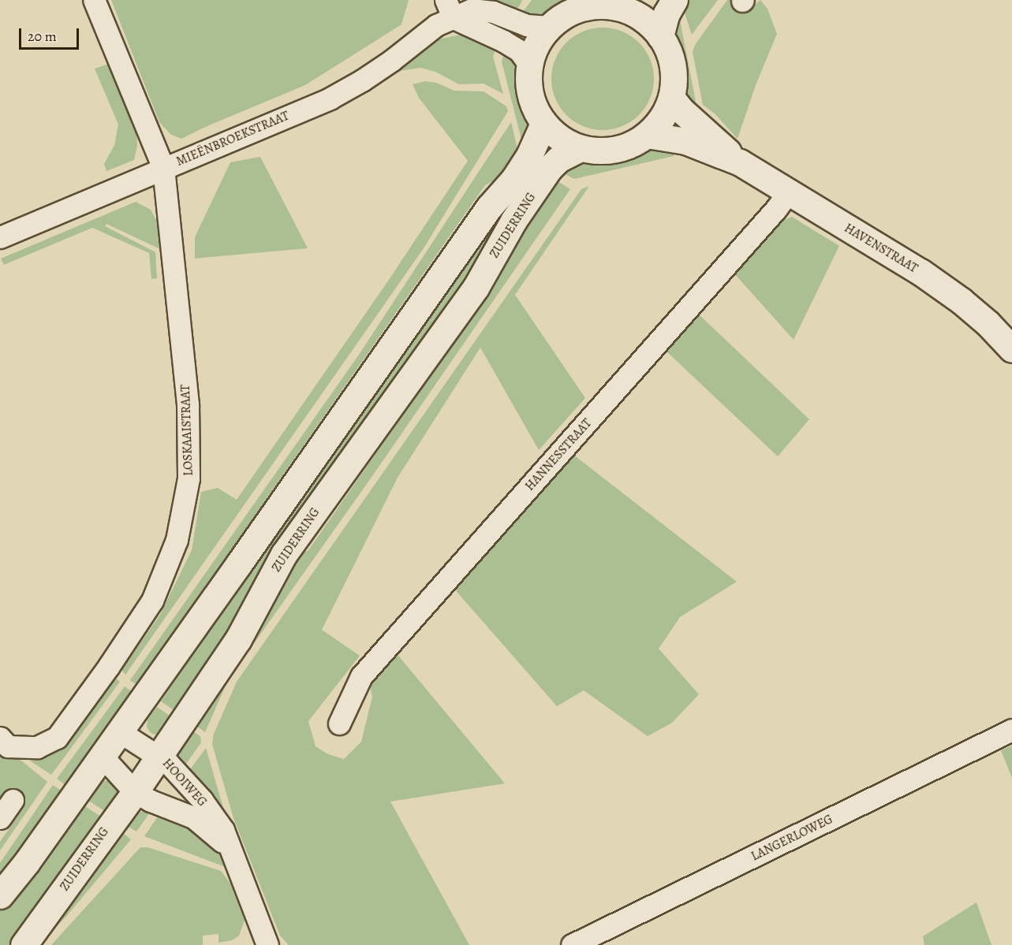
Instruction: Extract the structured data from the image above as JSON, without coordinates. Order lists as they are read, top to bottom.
{
  "streets": {
    "main road": ["ZUIDERRING", "HAVENSTRAAT"],
    "street": [
      "MIEËNBROEKSTRAAT",
      "LOSKAAISTRAAT",
      "HANNESSTRAAT",
      "HOOIWEG",
      "LANGERLOWEG"
    ]
  },
  "crossings": [
    ["MIEËNBROEKSTRAAT", "ZUIDERRING"],
    ["MIEËNBROEKSTRAAT", "HAVENSTRAAT"],
    ["MIEËNBROEKSTRAAT", "LOSKAAISTRAAT"],
    ["ZUIDERRING", "HAVENSTRAAT"],
    ["ZUIDERRING", "HOOIWEG"],
    ["HAVENSTRAAT", "HANNESSTRAAT"]
  ],
  "scale_bar": "20 m"
}
